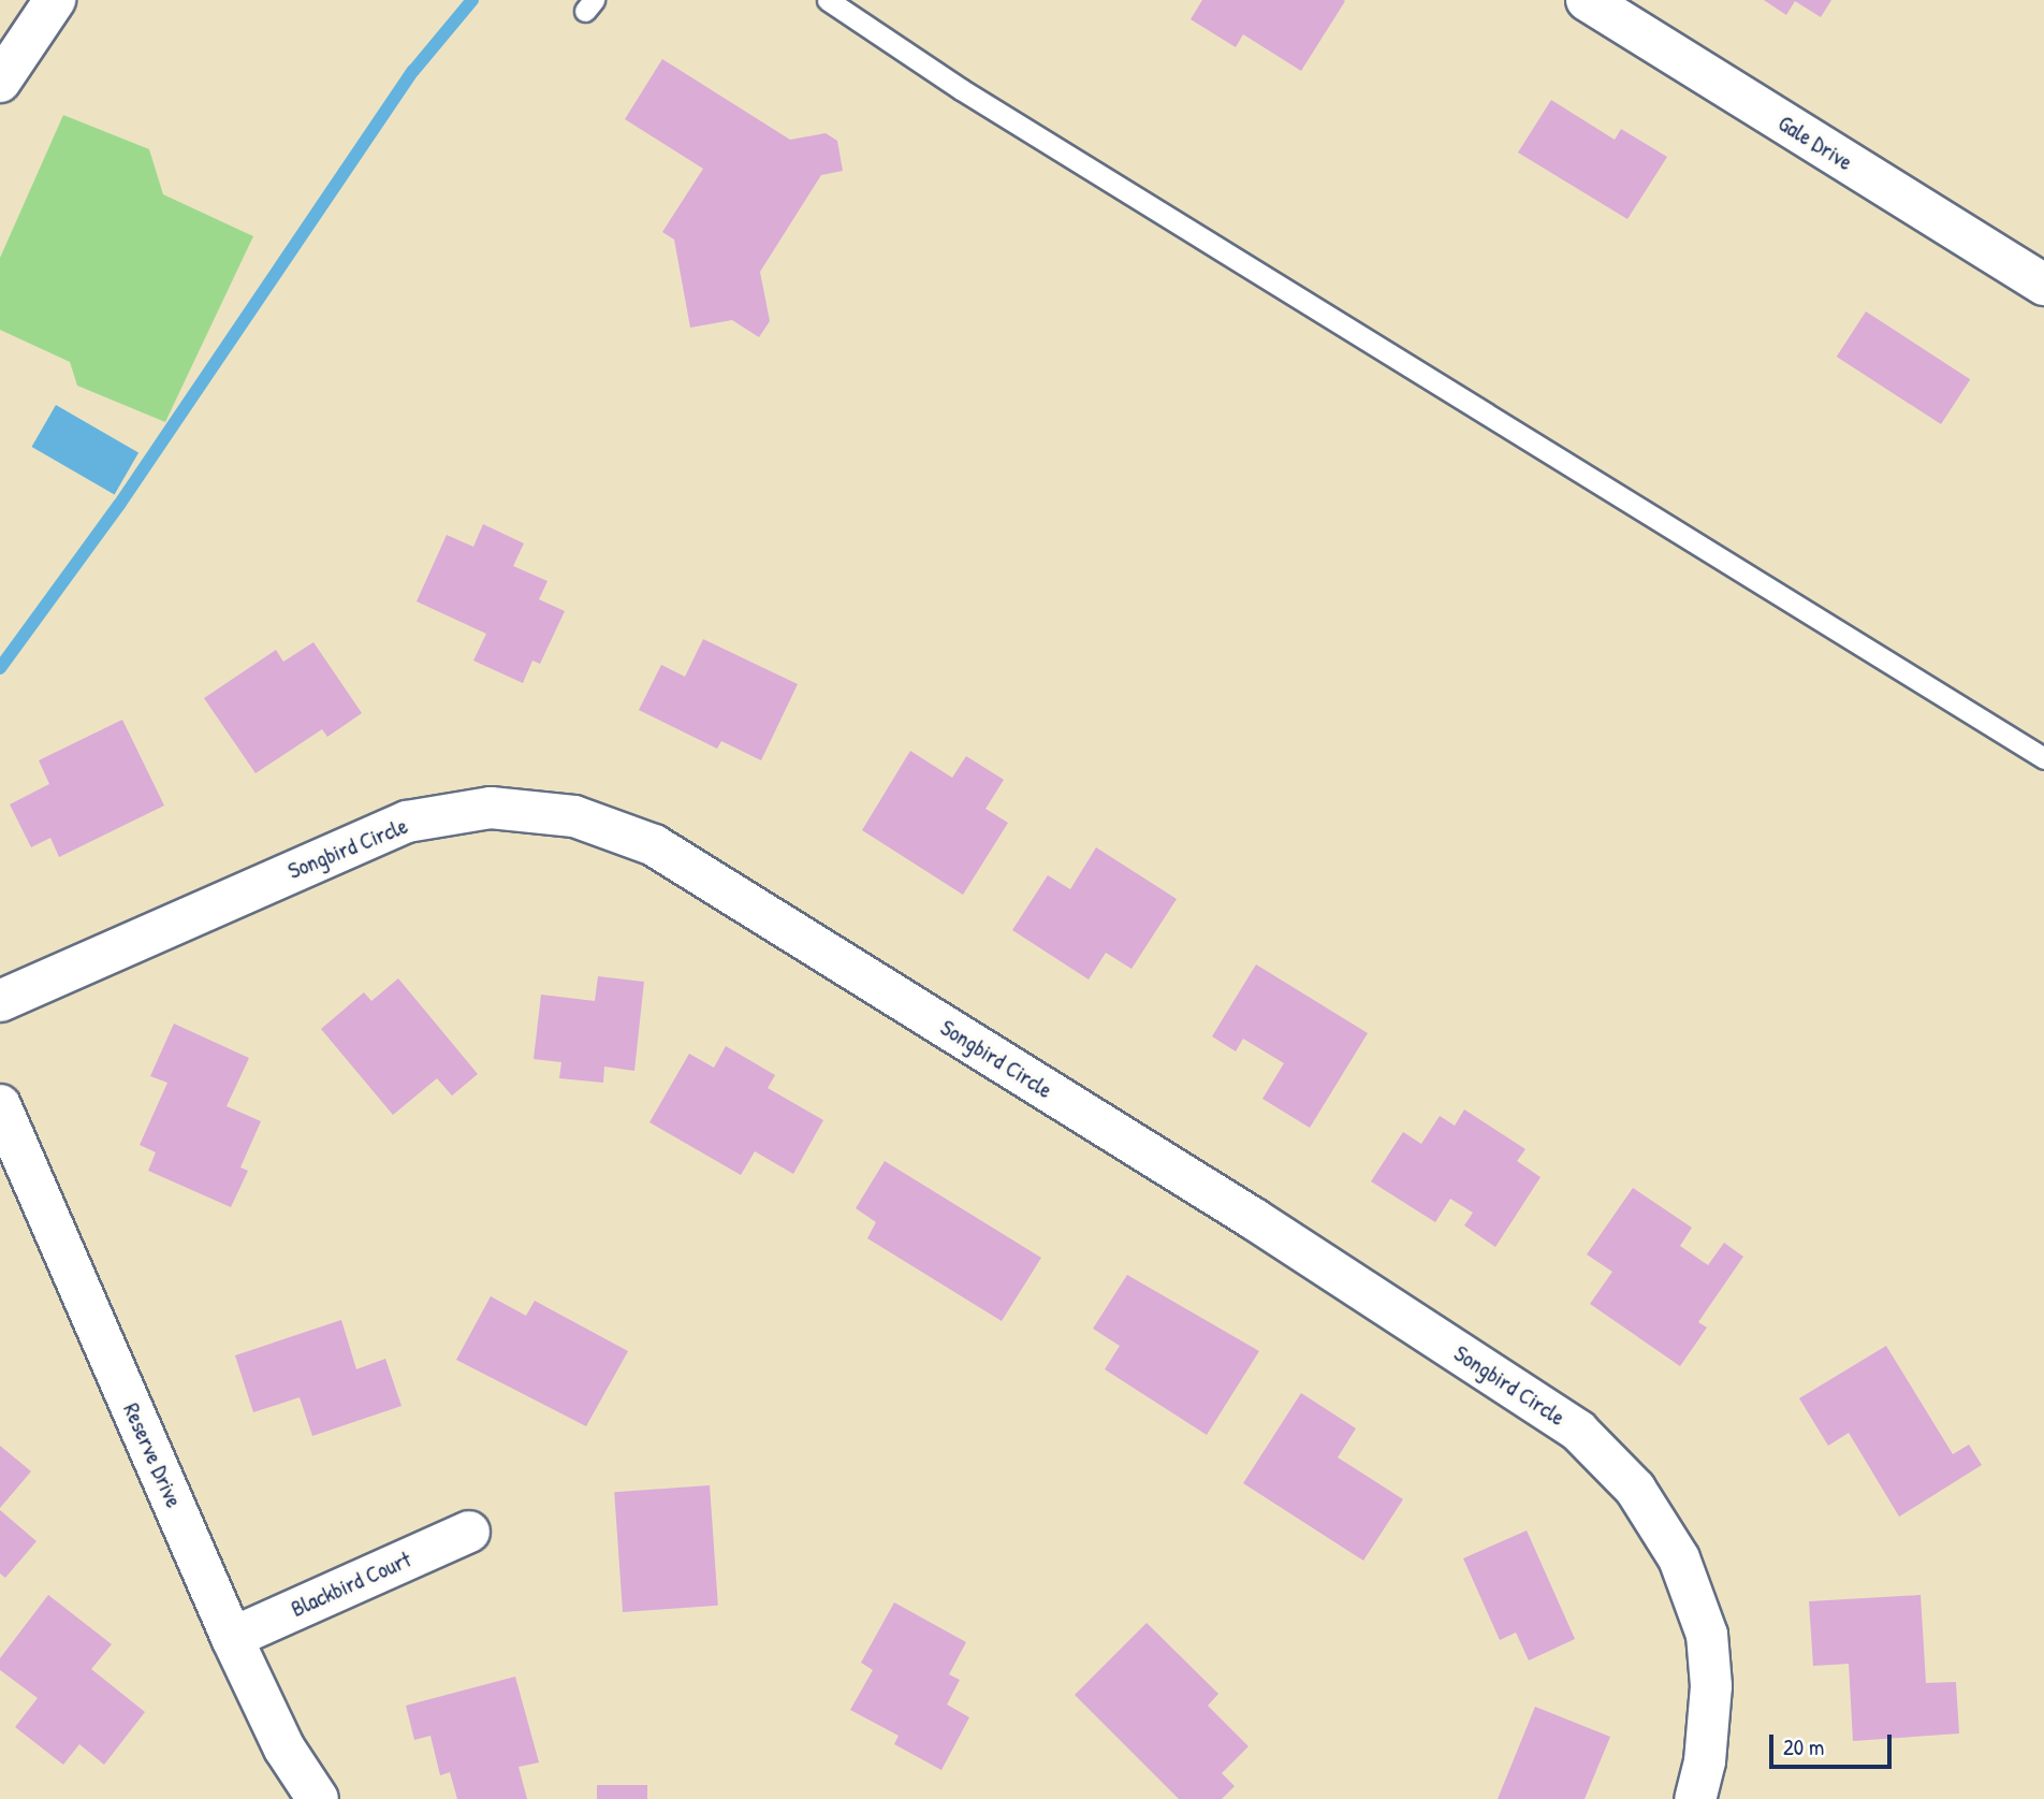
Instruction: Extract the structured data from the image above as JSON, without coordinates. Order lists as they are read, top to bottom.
{
  "streets": {
    "street": [
      "Gale Drive",
      "Songbird Circle",
      "Reserve Drive",
      "Blackbird Court"
    ]
  },
  "crossings": [
    ["Reserve Drive", "Blackbird Court"]
  ],
  "scale_bar": "20 m"
}
